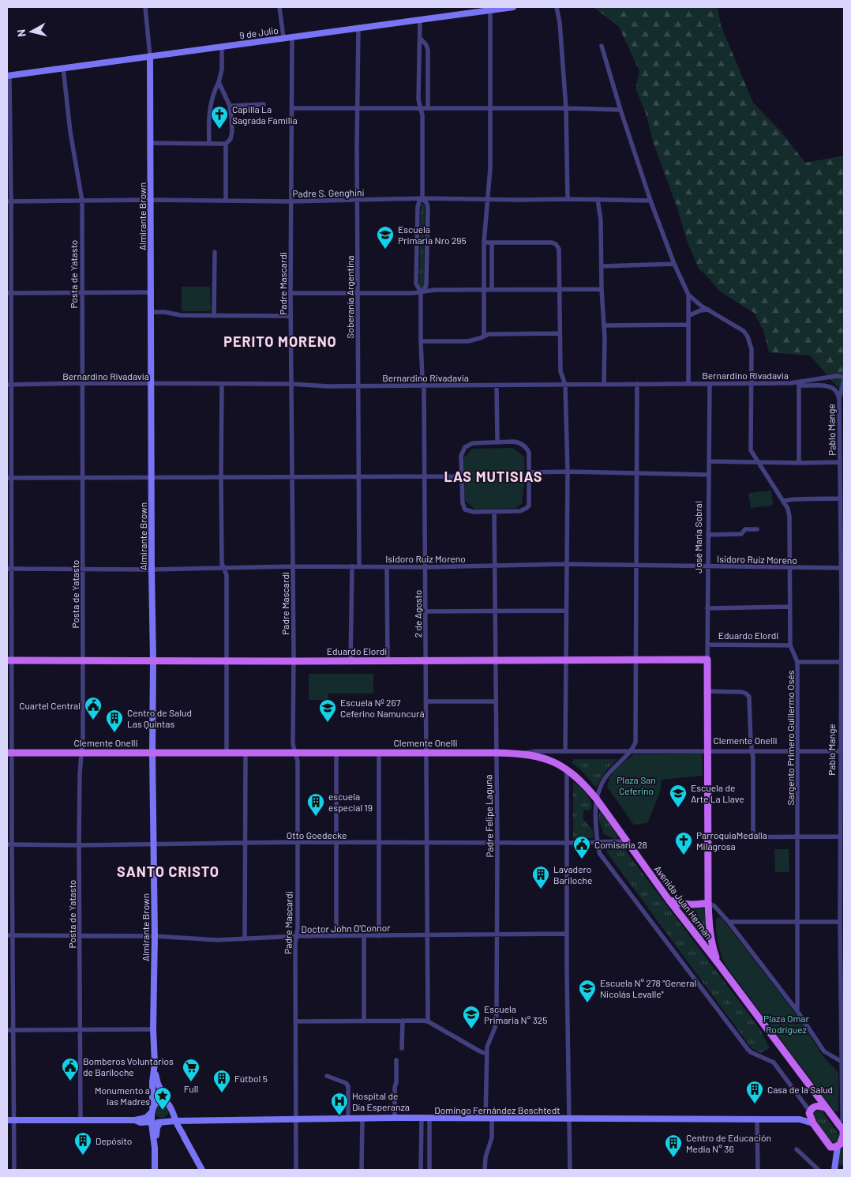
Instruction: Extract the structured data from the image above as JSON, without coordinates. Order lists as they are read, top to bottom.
{
  "streets": {
    "main road": [
      "José María Sobral",
      "Eduardo Elordi",
      "Clemente Onelli",
      "Avenida Juan Herman"
    ],
    "street": [
      "9 de Julio",
      "Padre S. Genghini",
      "Almirante Brown",
      "Posta de Yatasto",
      "Padre Mascardi",
      "Soberanía Argentina",
      "Bernardino Rivadavia",
      "Pablo Mange",
      "Isidoro Ruiz Moreno",
      "2 de Agosto",
      "Sargento Primero Guillermo Osés",
      "Padre Felipe Laguna",
      "Otto Goedecke",
      "Doctor John O'Connor",
      "Domingo Fernández Beschtedt"
    ]
  },
  "crossings": [
    ["9 de Julio", "Almirante Brown"],
    ["9 de Julio", "Posta de Yatasto"],
    ["9 de Julio", "Padre Mascardi"],
    ["9 de Julio", "Soberanía Argentina"],
    ["9 de Julio", "2 de Agosto"],
    ["Padre S. Genghini", "Almirante Brown"],
    ["Padre S. Genghini", "Posta de Yatasto"],
    ["Padre S. Genghini", "Padre Mascardi"],
    ["Padre S. Genghini", "Soberanía Argentina"],
    ["Padre S. Genghini", "2 de Agosto"],
    ["Almirante Brown", "Bernardino Rivadavia"],
    ["Almirante Brown", "Isidoro Ruiz Moreno"],
    ["Almirante Brown", "Eduardo Elordi"],
    ["Almirante Brown", "Clemente Onelli"],
    ["Almirante Brown", "Otto Goedecke"],
    ["Almirante Brown", "Doctor John O'Connor"],
    ["Almirante Brown", "Domingo Fernández Beschtedt"],
    ["Posta de Yatasto", "Bernardino Rivadavia"],
    ["Posta de Yatasto", "Isidoro Ruiz Moreno"],
    ["Posta de Yatasto", "Eduardo Elordi"],
    ["Posta de Yatasto", "Clemente Onelli"],
    ["Posta de Yatasto", "Otto Goedecke"],
    ["Posta de Yatasto", "Doctor John O'Connor"],
    ["Padre Mascardi", "Bernardino Rivadavia"],
    ["Padre Mascardi", "Isidoro Ruiz Moreno"],
    ["Padre Mascardi", "Eduardo Elordi"],
    ["Padre Mascardi", "Clemente Onelli"],
    ["Padre Mascardi", "Otto Goedecke"],
    ["Padre Mascardi", "Doctor John O'Connor"],
    ["Padre Mascardi", "Domingo Fernández Beschtedt"],
    ["Soberanía Argentina", "Bernardino Rivadavia"],
    ["Soberanía Argentina", "Isidoro Ruiz Moreno"],
    ["Bernardino Rivadavia", "Pablo Mange"],
    ["Bernardino Rivadavia", "José María Sobral"],
    ["Bernardino Rivadavia", "2 de Agosto"],
    ["Bernardino Rivadavia", "Sargento Primero Guillermo Osés"],
    ["Pablo Mange", "Isidoro Ruiz Moreno"],
    ["Pablo Mange", "Clemente Onelli"],
    ["Pablo Mange", "Avenida Juan Herman"],
    ["José María Sobral", "Isidoro Ruiz Moreno"],
    ["José María Sobral", "Eduardo Elordi"],
    ["José María Sobral", "Clemente Onelli"],
    ["José María Sobral", "Avenida Juan Herman"],
    ["Isidoro Ruiz Moreno", "2 de Agosto"],
    ["Isidoro Ruiz Moreno", "Sargento Primero Guillermo Osés"],
    ["Isidoro Ruiz Moreno", "Padre Felipe Laguna"],
    ["2 de Agosto", "Eduardo Elordi"],
    ["2 de Agosto", "Clemente Onelli"],
    ["2 de Agosto", "Otto Goedecke"],
    ["2 de Agosto", "Doctor John O'Connor"],
    ["Eduardo Elordi", "Sargento Primero Guillermo Osés"],
    ["Eduardo Elordi", "Padre Felipe Laguna"],
    ["Sargento Primero Guillermo Osés", "Clemente Onelli"],
    ["Clemente Onelli", "Padre Felipe Laguna"],
    ["Clemente Onelli", "Avenida Juan Herman"],
    ["Padre Felipe Laguna", "Otto Goedecke"],
    ["Padre Felipe Laguna", "Doctor John O'Connor"],
    ["Padre Felipe Laguna", "Domingo Fernández Beschtedt"],
    ["Otto Goedecke", "Avenida Juan Herman"]
  ],
  "districts": ["PERITO MORENO", "LAS MUTISIAS", "SANTO CRISTO"],
  "parks": ["Plaza San Ceferino", "Plaza Omar Rodríguez"],
  "places": {
    "church": ["Capilla La Sagrada Familia", "ParroquiaMedalla Milagrosa"],
    "school or university": [
      "Escuela Primaria Nro 295",
      "Escuela Nº 267 Ceferino Namuncurá",
      "Escuela de Arte La Llave",
      "Escuela N° 278 \"General Nicolás Levalle\"",
      "Escuela Primaria N° 325"
    ],
    "public building": ["Cuartel Central", "Comisaría 28", "Bomberos Voluntarios de Bariloche"],
    "building": [
      "Centro de Salud Las Quintas",
      "escuela especial 19",
      "Lavadero Bariloche",
      "Fútbol 5",
      "Casa de la Salud",
      "Depósito",
      "Centro de Educación Media N° 36"
    ],
    "supermarket": ["Full"],
    "place": ["Monumento a las Madres"],
    "hospital": ["Hospital de Día Esperanza"]
  },
  "north": "left"
}
